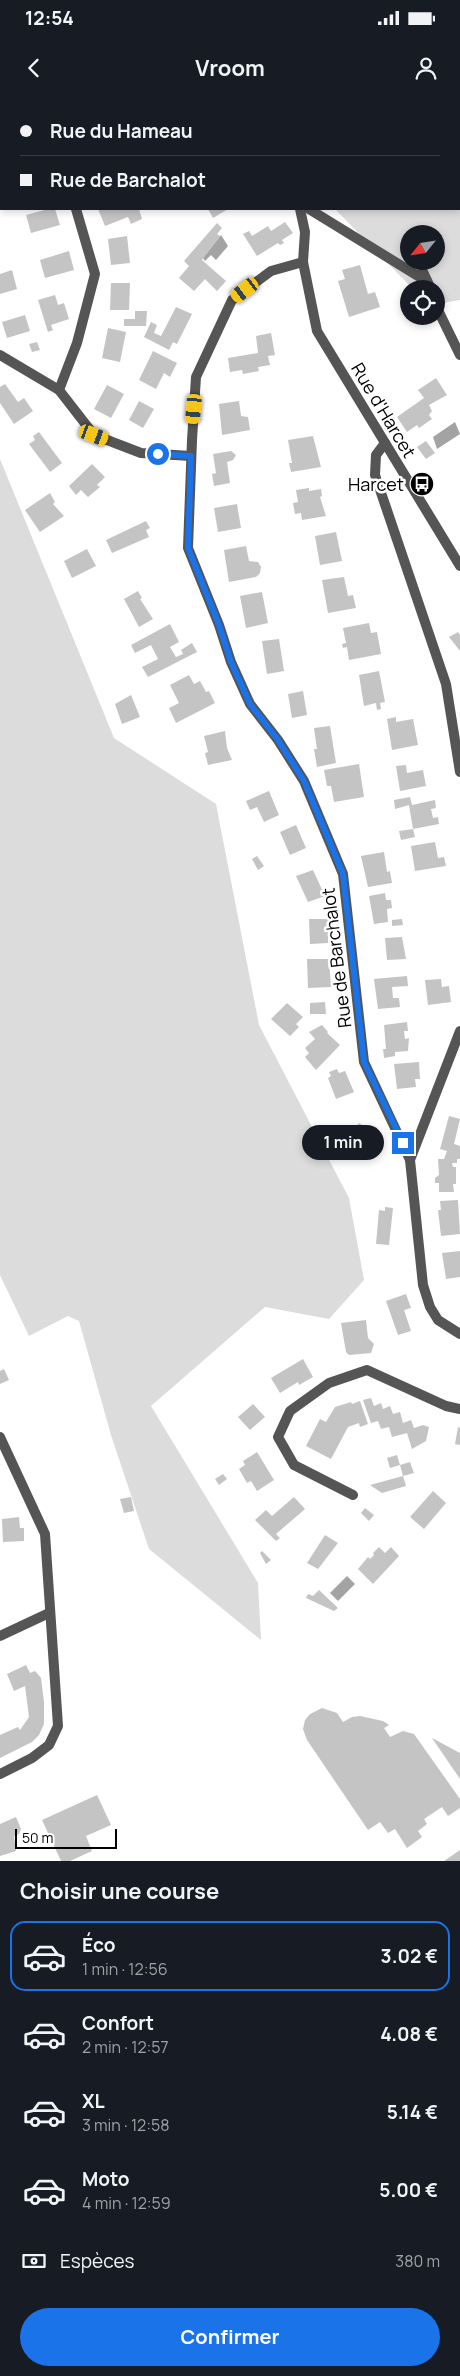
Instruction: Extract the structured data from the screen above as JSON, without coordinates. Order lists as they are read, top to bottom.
{
  "streets": {
    "street": ["Rue d'Harcet", "Rue de Barchalot"]
  },
  "crossings": [
    ["Rue d'Harcet", "Rue de Barchalot"]
  ],
  "places": {
    "bus stop": ["Harcet"]
  },
  "scale_bar": "50 m",
  "north": "bottom left",
  "page": {
    "status": "12:54",
    "header": "Vroom",
    "banner": ["Rue du Hameau", "Rue de Barchalot"],
    "bubble": "1 min",
    "scale": "50 m",
    "heading": "Choisir une course",
    "list": [
      {
        "name": "Éco",
        "note": "1 min · 12:56",
        "value": "3.02 €"
      },
      {
        "name": "Confort",
        "note": "2 min · 12:57",
        "value": "4.08 €"
      },
      {
        "name": "XL",
        "note": "3 min · 12:58",
        "value": "5.14 €"
      },
      {
        "name": "Moto",
        "note": "4 min · 12:59",
        "value": "5.00 €"
      }
    ],
    "pay": ["Espèces", "380 m"],
    "buttons": "Confirmer"
  }
}
